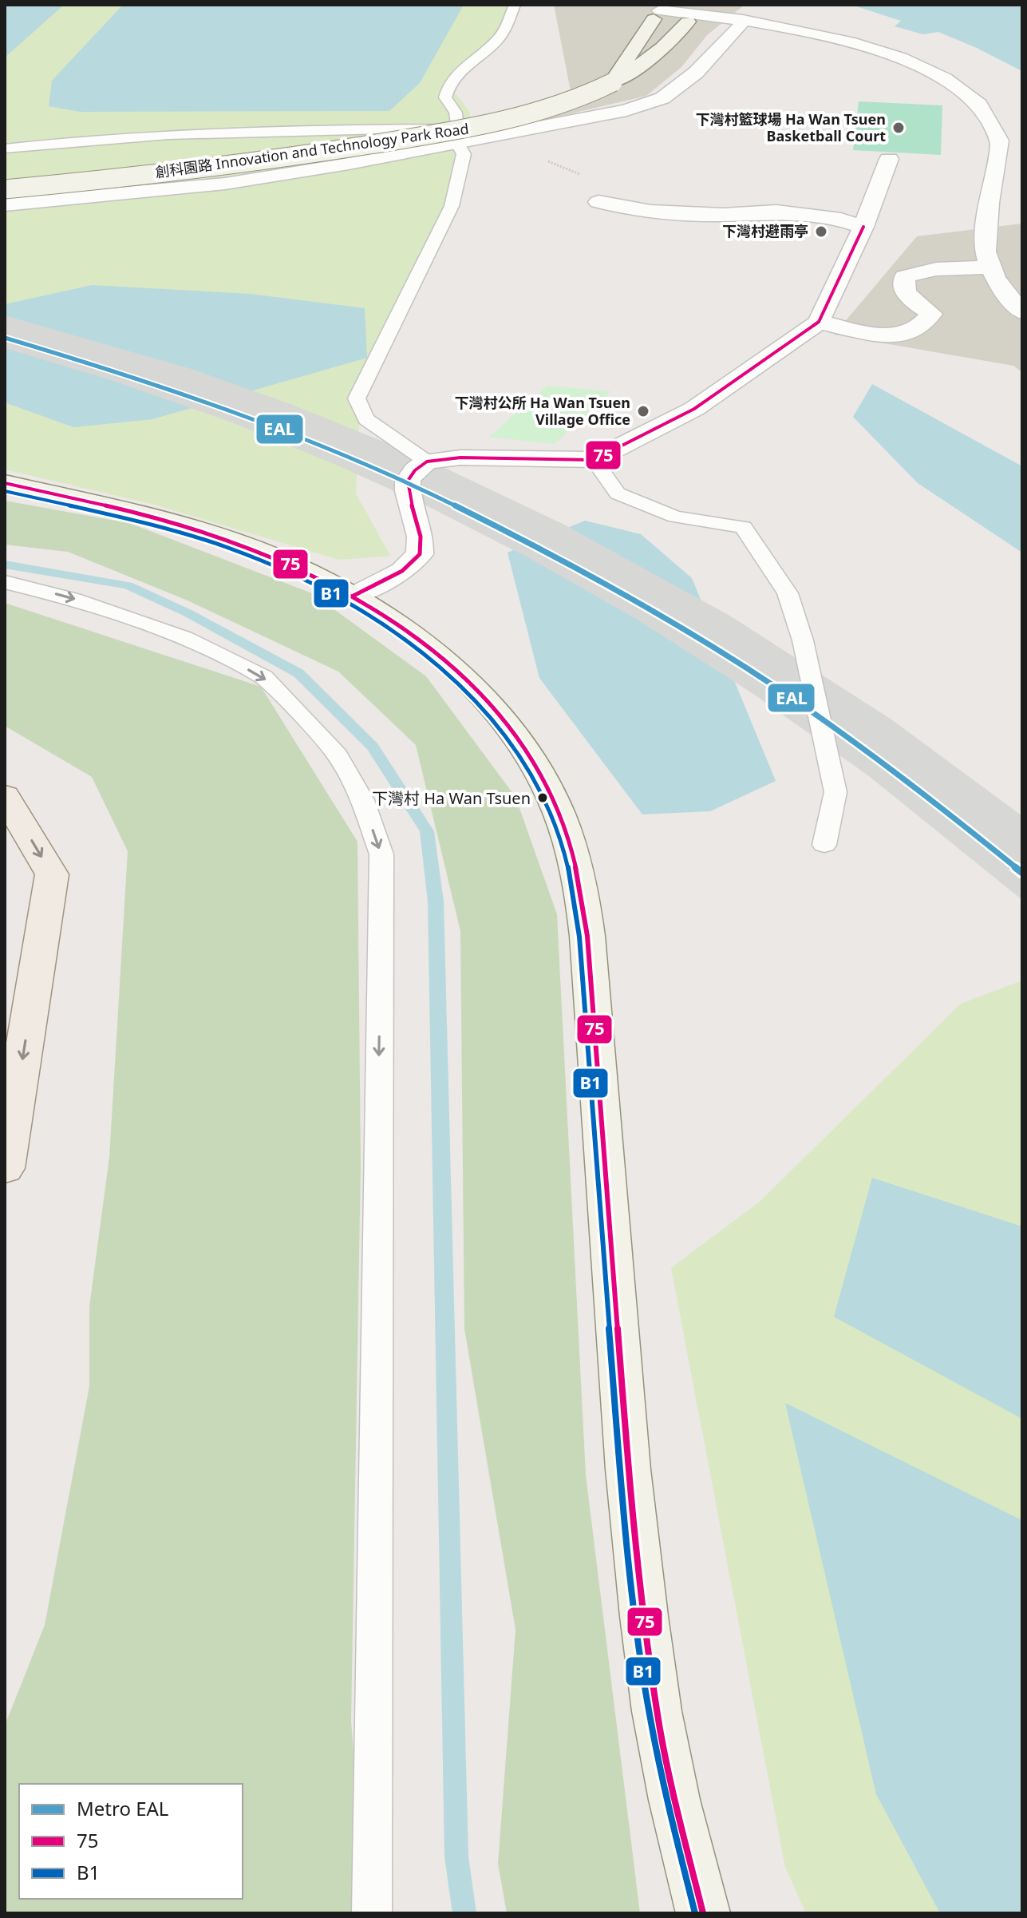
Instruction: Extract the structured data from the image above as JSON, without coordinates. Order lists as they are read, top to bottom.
{
  "streets": {
    "street": ["創科園路 Innovation and Technology Park Road"]
  },
  "places": [
    "下灣村籃球場 Ha Wan Tsuen Basketball Court",
    "下灣村避雨亭",
    "下灣村公所 Ha Wan Tsuen Village Office",
    "下灣村 Ha Wan Tsuen"
  ],
  "lines": ["transit line 75", "metro line EAL", "transit line B1"],
  "legend": ["Metro EAL", "75", "B1"]
}
